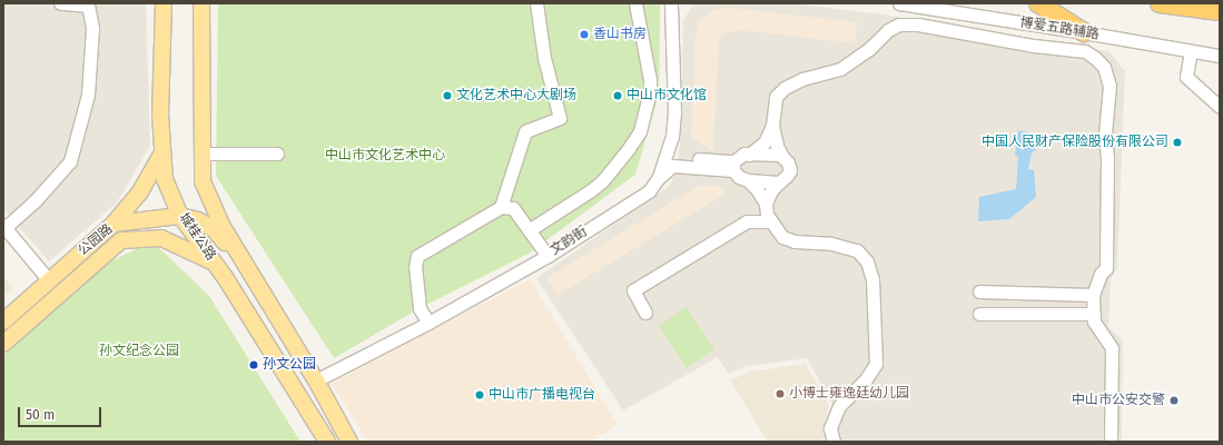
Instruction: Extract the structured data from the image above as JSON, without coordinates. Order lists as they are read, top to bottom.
{
  "streets": {
    "main road": ["城桂公路", "公园路"],
    "street": ["博爱五路辅路", "文韵街"]
  },
  "crossings": [
    ["城桂公路", "公园路"],
    ["城桂公路", "文韵街"]
  ],
  "parks": ["中山市文化艺术中心", "孙文纪念公园"],
  "places": [
    "香山书房",
    "文化艺术中心大剧场",
    "中山市文化馆",
    "中国人民财产保险股份有限公司",
    "孙文公园",
    "小博士雍逸廷幼儿园",
    "中山市广播电视台",
    "中山市公安交警"
  ],
  "scale_bar": "50 m"
}
